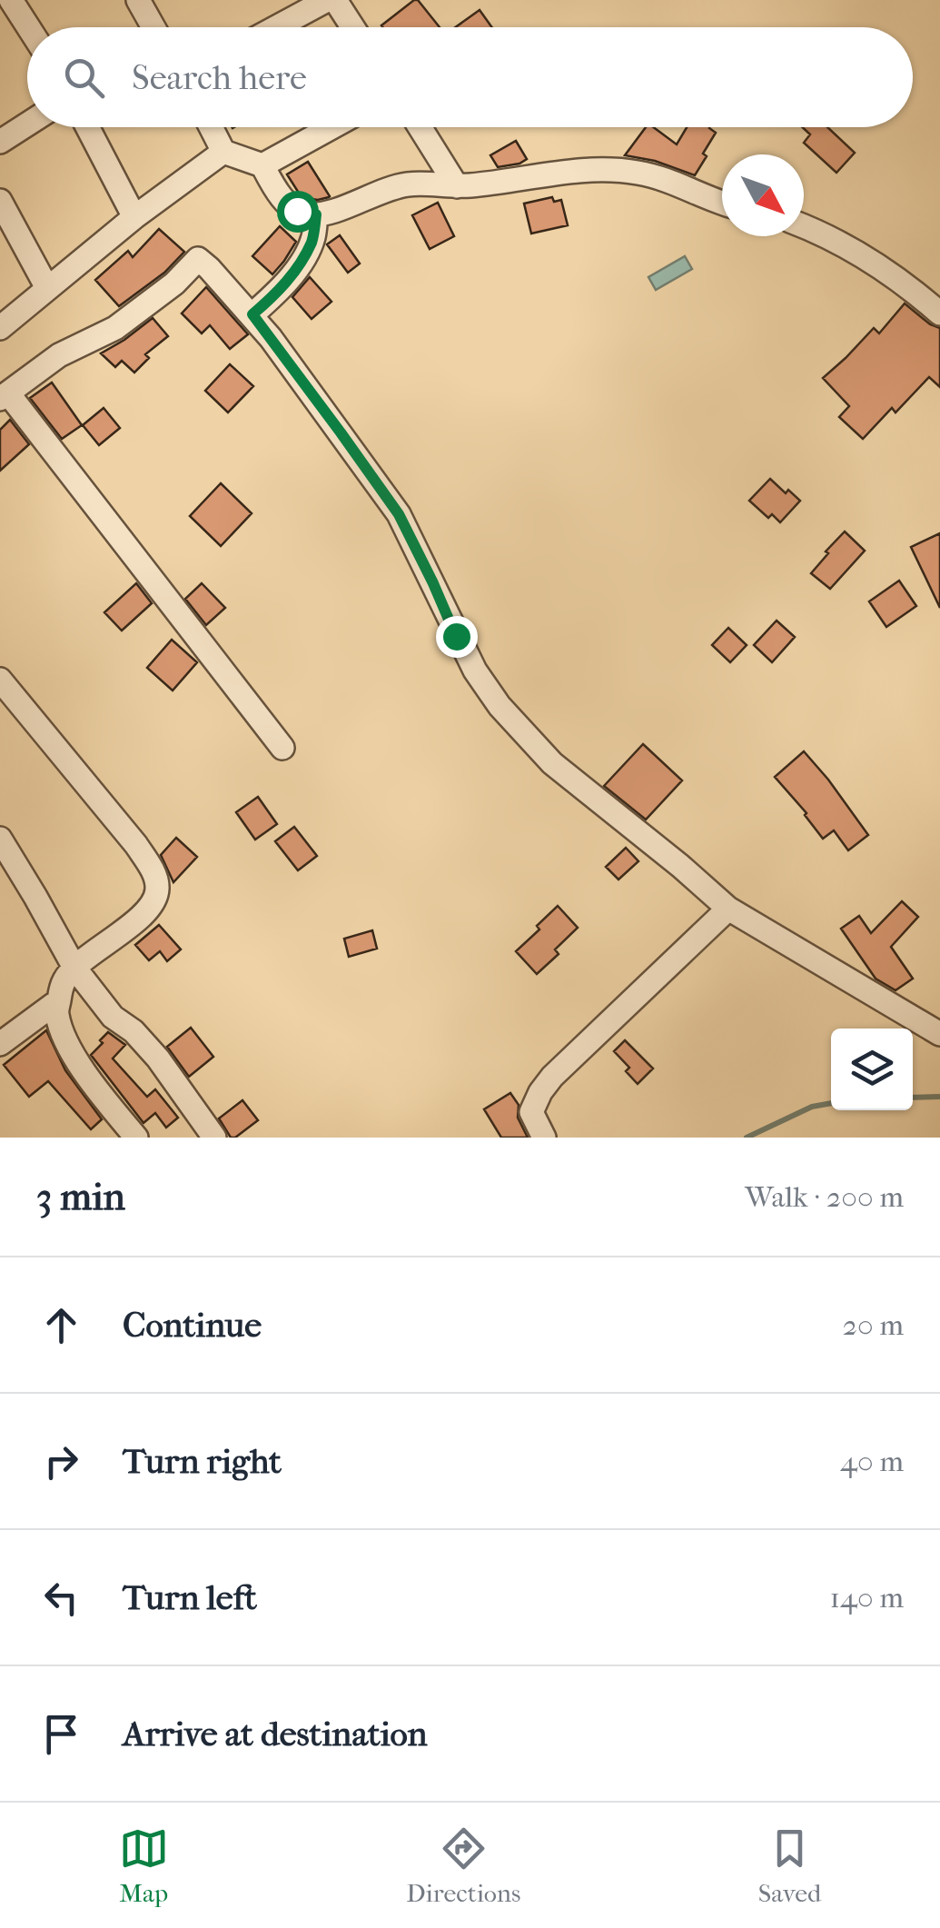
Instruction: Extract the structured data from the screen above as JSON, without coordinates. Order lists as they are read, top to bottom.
{
  "north": "bottom right",
  "page": {
    "search": "Search here",
    "heading": ["3 min", "Walk · 200 m"],
    "list": [
      ["Continue", "20 m"],
      ["Turn right", "40 m"],
      ["Turn left", "140 m"],
      "Arrive at destination"
    ],
    "nav": ["Map", "Directions", "Saved"]
  }
}
